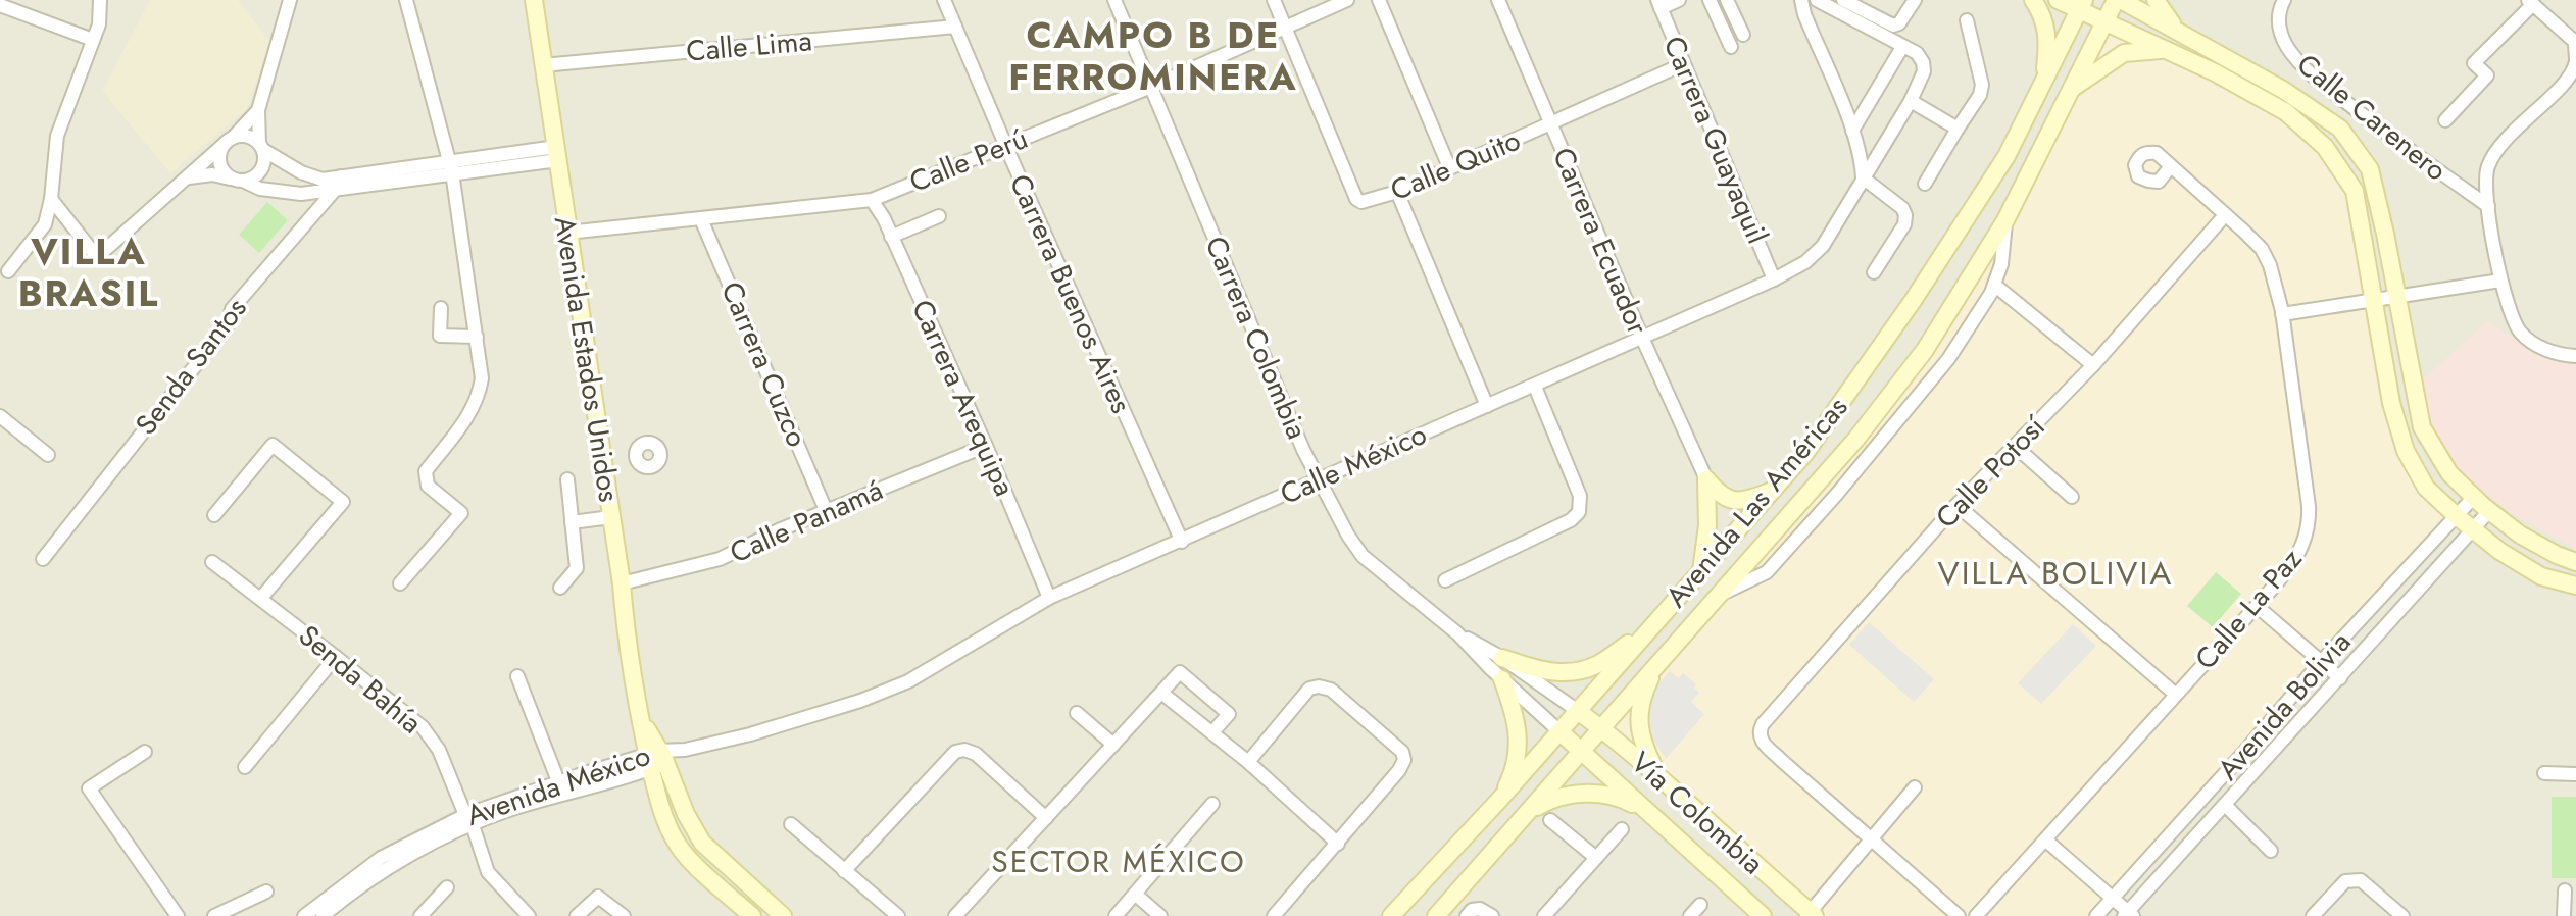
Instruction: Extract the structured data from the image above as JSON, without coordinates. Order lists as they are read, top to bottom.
{
  "streets": {
    "main road": ["Avenida Estados Unidos", "Avenida Las Américas", "Vía Colombia"],
    "street": [
      "Calle Lima",
      "Calle Carenero",
      "Carrera Guayaquil",
      "Calle Perú",
      "Calle Quito",
      "Carrera Ecuador",
      "Carrera Buenos Aires",
      "Carrera Colombia",
      "Carrera Cuzco",
      "Senda Santos",
      "Carrera Arequipa",
      "Calle México",
      "Calle Potosí",
      "Calle Panamá",
      "Calle La Paz",
      "Senda Bahía",
      "Avenida Bolivia",
      "Avenida México"
    ]
  },
  "crossings": [
    ["Calle Lima", "Carrera Buenos Aires"],
    ["Calle Lima", "Avenida Estados Unidos"],
    ["Carrera Guayaquil", "Calle Quito"],
    ["Carrera Guayaquil", "Calle México"],
    ["Calle Perú", "Calle Quito"],
    ["Calle Perú", "Carrera Buenos Aires"],
    ["Calle Perú", "Carrera Colombia"],
    ["Calle Perú", "Avenida Estados Unidos"],
    ["Calle Perú", "Carrera Cuzco"],
    ["Calle Perú", "Carrera Arequipa"],
    ["Calle Quito", "Carrera Ecuador"],
    ["Carrera Ecuador", "Calle México"],
    ["Carrera Buenos Aires", "Calle México"],
    ["Carrera Colombia", "Calle México"],
    ["Carrera Colombia", "Avenida Las Américas"],
    ["Carrera Colombia", "Vía Colombia"],
    ["Avenida Estados Unidos", "Calle Panamá"],
    ["Avenida Estados Unidos", "Avenida México"],
    ["Carrera Cuzco", "Calle Panamá"],
    ["Carrera Arequipa", "Calle México"],
    ["Carrera Arequipa", "Calle Panamá"],
    ["Calle México", "Avenida México"],
    ["Calle Potosí", "Calle La Paz"],
    ["Avenida Las Américas", "Vía Colombia"],
    ["Senda Bahía", "Avenida México"]
  ],
  "districts": [
    "CAMPO B DE FERROMINERA",
    "VILLA BRASIL",
    "VILLA BOLIVIA",
    "SECTOR MÉXICO"
  ]
}
